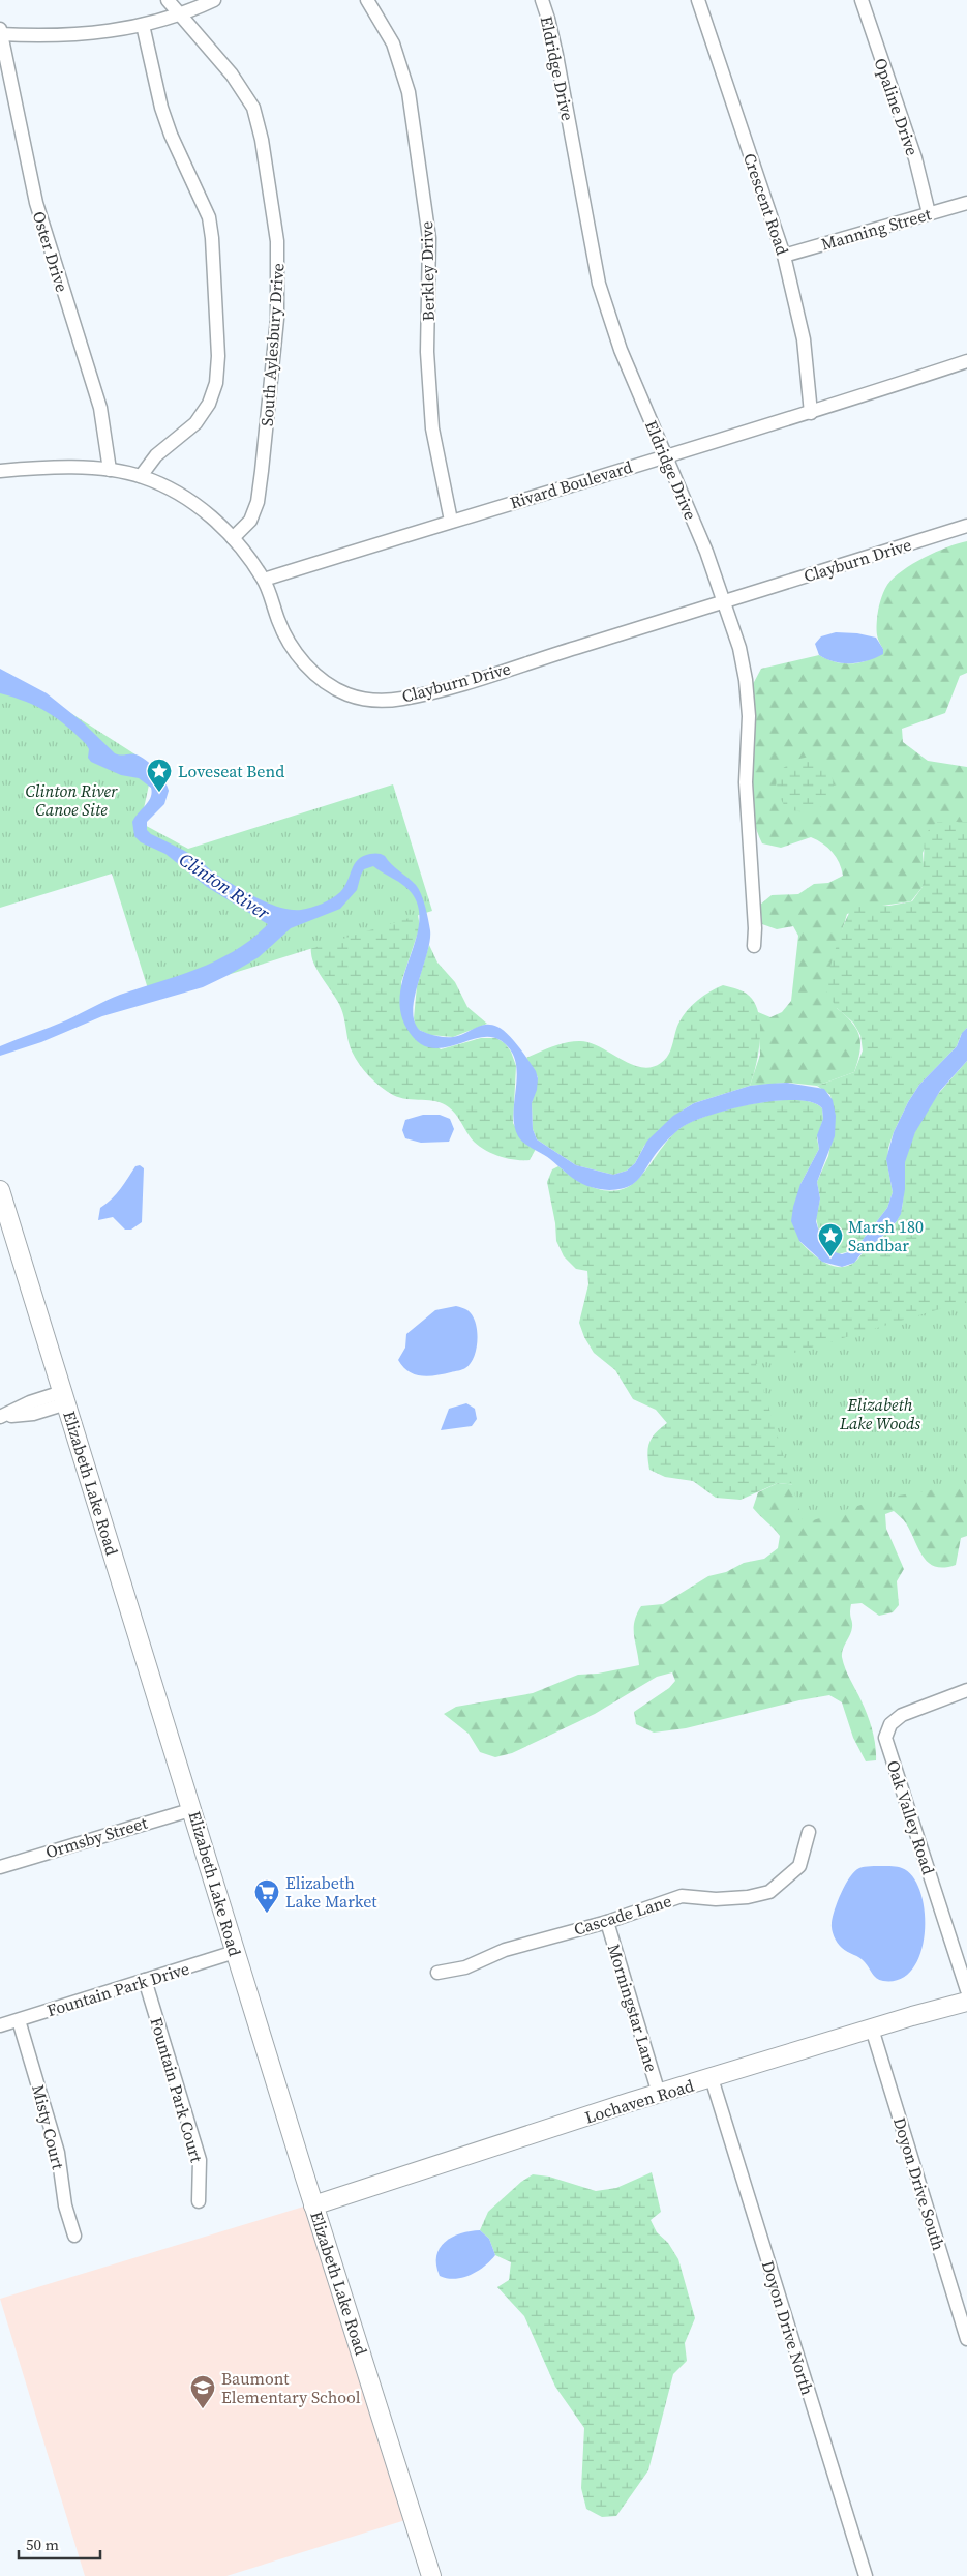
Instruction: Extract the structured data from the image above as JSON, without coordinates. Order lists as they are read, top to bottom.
{
  "streets": {
    "street": [
      "Eldridge Drive",
      "Opaline Drive",
      "Crescent Road",
      "Manning Street",
      "Oster Drive",
      "Berkley Drive",
      "South Aylesbury Drive",
      "Rivard Boulevard",
      "Clayburn Drive",
      "Elizabeth Lake Road",
      "Oak Valley Road",
      "Ormsby Street",
      "Cascade Lane",
      "Fountain Park Drive",
      "Morningstar Lane",
      "Fountain Park Court",
      "Lochaven Road",
      "Misty Court",
      "Doyon Drive South",
      "Doyon Drive North"
    ]
  },
  "crossings": [
    ["Eldridge Drive", "Rivard Boulevard"],
    ["Eldridge Drive", "Clayburn Drive"],
    ["Opaline Drive", "Manning Street"],
    ["Crescent Road", "Manning Street"],
    ["Crescent Road", "Rivard Boulevard"],
    ["Oster Drive", "Clayburn Drive"],
    ["Berkley Drive", "Rivard Boulevard"],
    ["South Aylesbury Drive", "Clayburn Drive"],
    ["Rivard Boulevard", "Clayburn Drive"],
    ["Elizabeth Lake Road", "Ormsby Street"],
    ["Elizabeth Lake Road", "Fountain Park Drive"],
    ["Elizabeth Lake Road", "Lochaven Road"],
    ["Cascade Lane", "Morningstar Lane"],
    ["Fountain Park Drive", "Fountain Park Court"],
    ["Fountain Park Drive", "Misty Court"],
    ["Morningstar Lane", "Lochaven Road"],
    ["Lochaven Road", "Doyon Drive South"],
    ["Lochaven Road", "Doyon Drive North"]
  ],
  "water": ["Clinton River"],
  "parks": ["Clinton River Canoe Site", "Elizabeth Lake Woods"],
  "places": {
    "place": ["Loveseat Bend", "Marsh 180 Sandbar"],
    "supermarket": ["Elizabeth Lake Market"],
    "school or university": ["Baumont Elementary School"]
  },
  "scale_bar": "50 m"
}
